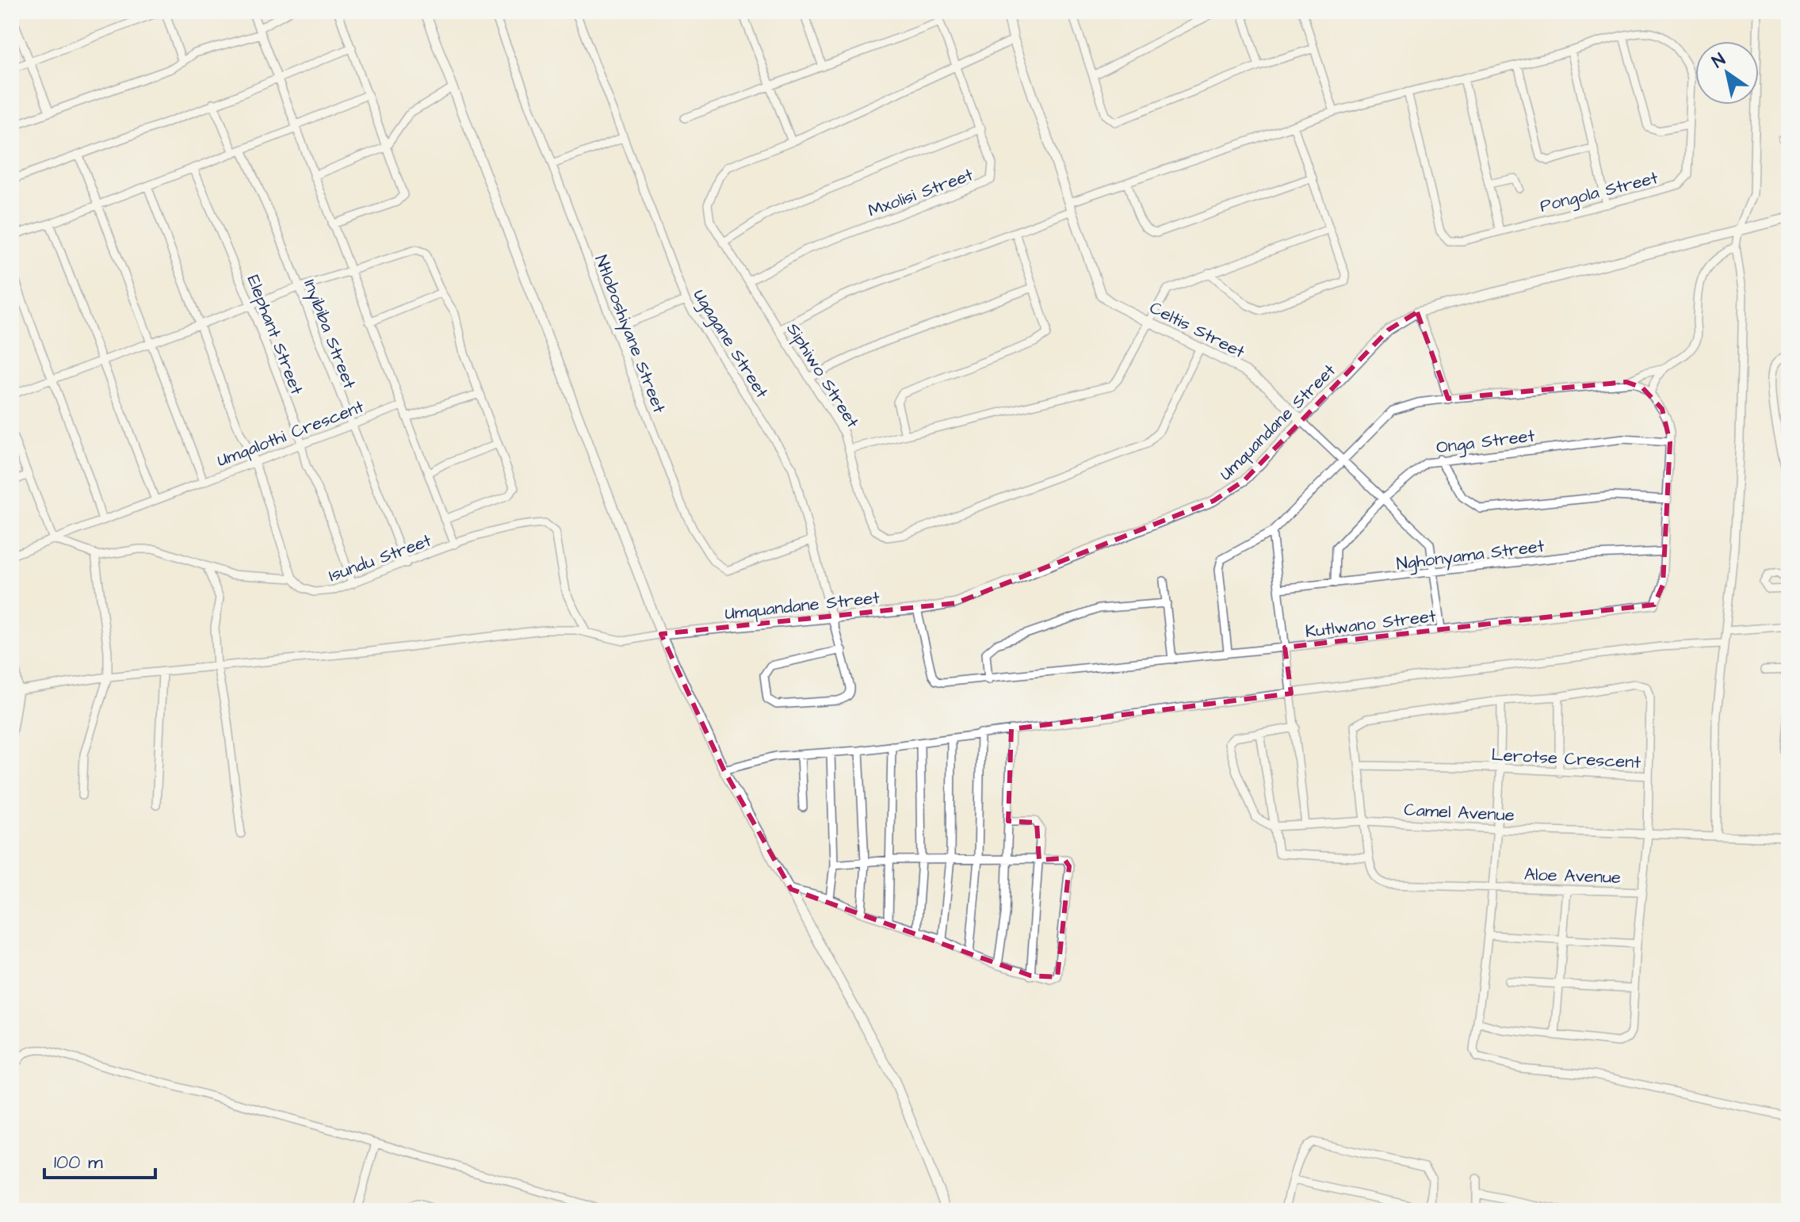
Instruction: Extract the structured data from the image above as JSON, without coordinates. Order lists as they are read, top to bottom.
{
  "streets": {
    "street": [
      "Pongola Street",
      "Mxolisi Street",
      "Celtis Street",
      "Inyibiba Street",
      "Ntloboshiyane Street",
      "Elephant Street",
      "Ugagane Street",
      "Siphiwo Street",
      "Umquandane Street",
      "Umqalothi Crescent",
      "Onga Street",
      "Nghonyama Street",
      "Isundu Street",
      "Kutlwano Street",
      "Lerotse Crescent",
      "Camel Avenue",
      "Aloe Avenue"
    ]
  },
  "crossings": [
    ["Pongola Street", "Celtis Street"],
    ["Pongola Street", "Siphiwo Street"],
    ["Mxolisi Street", "Siphiwo Street"],
    ["Celtis Street", "Siphiwo Street"],
    ["Celtis Street", "Umquandane Street"],
    ["Celtis Street", "Onga Street"],
    ["Celtis Street", "Nghonyama Street"],
    ["Celtis Street", "Kutlwano Street"],
    ["Inyibiba Street", "Umqalothi Crescent"],
    ["Inyibiba Street", "Isundu Street"],
    ["Ntloboshiyane Street", "Ugagane Street"],
    ["Elephant Street", "Umqalothi Crescent"],
    ["Elephant Street", "Isundu Street"],
    ["Ugagane Street", "Umquandane Street"],
    ["Umquandane Street", "Kutlwano Street"],
    ["Umqalothi Crescent", "Isundu Street"],
    ["Onga Street", "Nghonyama Street"],
    ["Onga Street", "Kutlwano Street"],
    ["Nghonyama Street", "Kutlwano Street"],
    ["Lerotse Crescent", "Aloe Avenue"],
    ["Camel Avenue", "Aloe Avenue"]
  ],
  "scale_bar": "100 m",
  "north": "top left"
}
